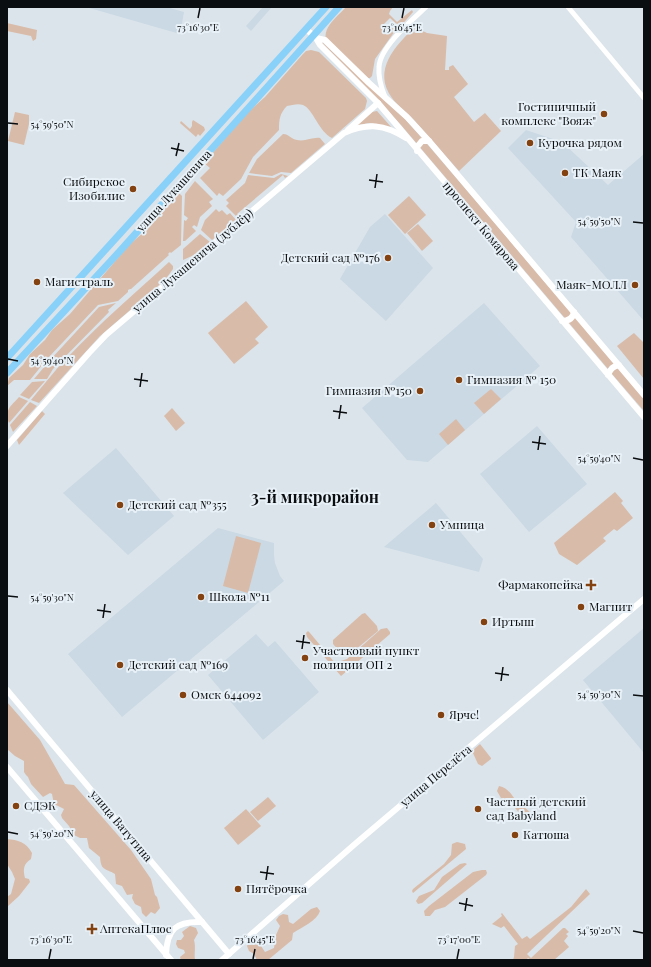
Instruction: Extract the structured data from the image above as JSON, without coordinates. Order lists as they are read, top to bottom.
{
  "streets": {
    "main road": [
      "улица Лукашевича",
      "проспект Комарова",
      "улица Лукашевича (дублёр)",
      "улица Перелёта",
      "улица Ватутина"
    ]
  },
  "crossings": [
    ["улица Лукашевича", "проспект Комарова"],
    ["проспект Комарова", "улица Лукашевича (дублёр)"],
    ["улица Перелёта", "улица Ватутина"]
  ],
  "districts": ["3-й микрорайон"],
  "places": {
    "other": [
      "Гостиничный комплекс \"Вояж\"",
      "Курочка рядом",
      "ТК Маяк",
      "Сибирское Изобилие",
      "Детский сад №176",
      "Магистраль",
      "Маяк-МОЛЛ",
      "Гимназия № 150",
      "Гимназия №150",
      "Детский сад №355",
      "Умница",
      "Школа №11",
      "Магнит",
      "Иртыш",
      "Участковый пункт полиции ОП 2",
      "Детский сад №169",
      "Омск 644092",
      "Ярче!",
      "СДЭК",
      "Частный детский сад Babyland",
      "Катюша",
      "Пятёрочка"
    ],
    "health": ["Фармакопейка", "АптекаПлюс"]
  },
  "coordinates": [
    "73°16'30\"E",
    "73°16'45\"E",
    "54°59'50\"N",
    "54°59'40\"N",
    "54°59'30\"N",
    "54°59'20\"N",
    "73°17'00\"E"
  ]
}
